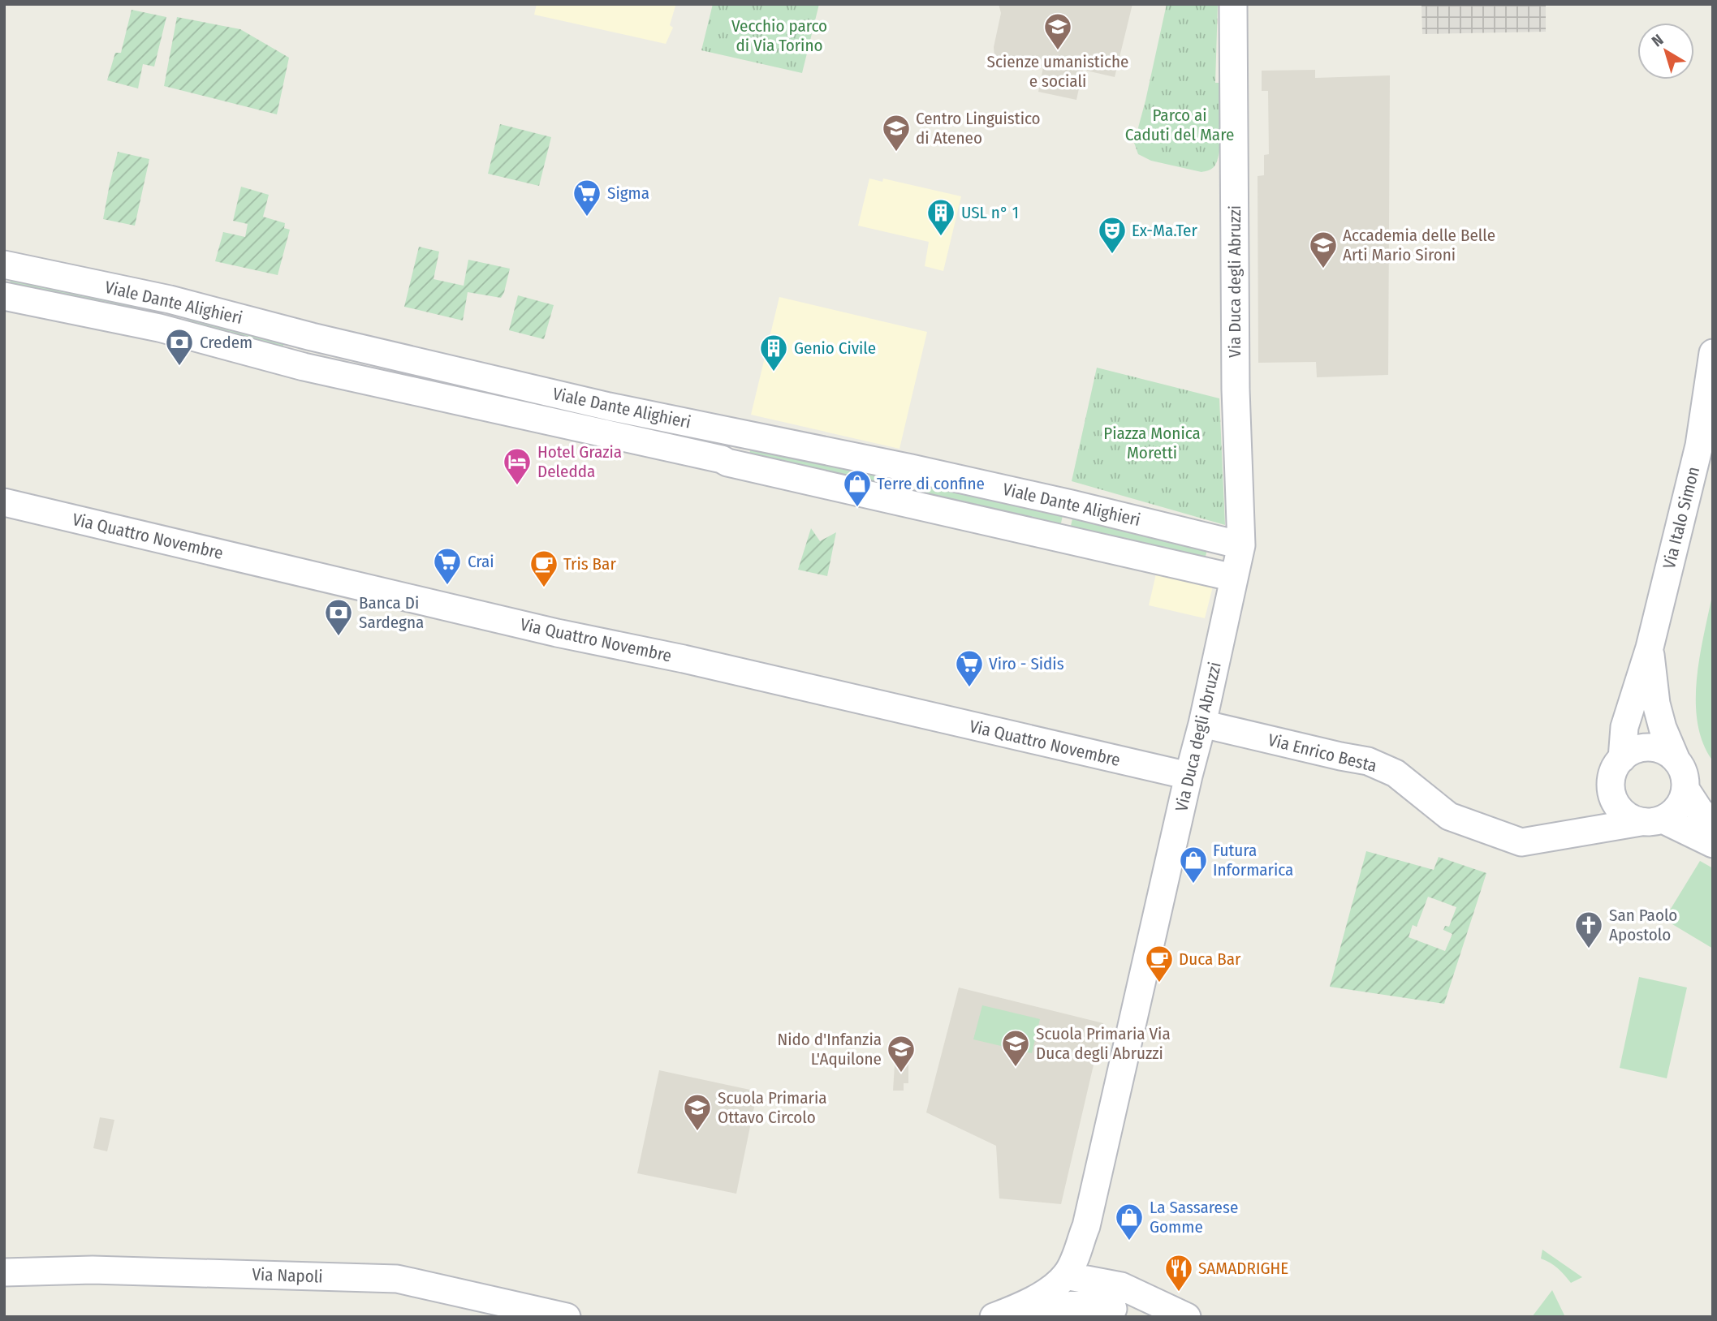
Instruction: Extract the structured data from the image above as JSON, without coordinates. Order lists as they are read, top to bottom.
{
  "streets": {
    "main road": [
      "Via Duca degli Abruzzi",
      "Viale Dante Alighieri",
      "Via Italo Simon",
      "Via Quattro Novembre",
      "Via Enrico Besta",
      "Via Napoli"
    ]
  },
  "crossings": [
    ["Via Duca degli Abruzzi", "Viale Dante Alighieri"],
    ["Via Duca degli Abruzzi", "Via Quattro Novembre"],
    ["Via Duca degli Abruzzi", "Via Enrico Besta"],
    ["Via Italo Simon", "Via Enrico Besta"]
  ],
  "parks": ["Vecchio parco di Via Torino", "Parco ai Caduti del Mare", "Piazza Monica Moretti"],
  "places": {
    "school or university": [
      "Scienze umanistiche e sociali",
      "Centro Linguistico di Ateneo",
      "Accademia delle Belle Arti Mario Sironi",
      "Scuola Primaria Via Duca degli Abruzzi",
      "Nido d'Infanzia L'Aquilone",
      "Scuola Primaria Ottavo Circolo"
    ],
    "supermarket": ["Sigma", "Crai", "Viro - Sidis"],
    "building": ["USL n° 1", "Genio Civile"],
    "theatre": ["Ex-Ma.Ter"],
    "bank": ["Credem", "Banca Di Sardegna"],
    "hotel": ["Hotel Grazia Deledda"],
    "shop": ["Terre di confine", "Futura Informarica", "La Sassarese Gomme"],
    "cafe": ["Tris Bar", "Duca Bar"],
    "church": ["San Paolo Apostolo"],
    "restaurant": ["SAMADRIGHE"]
  },
  "north": "top left"
}
